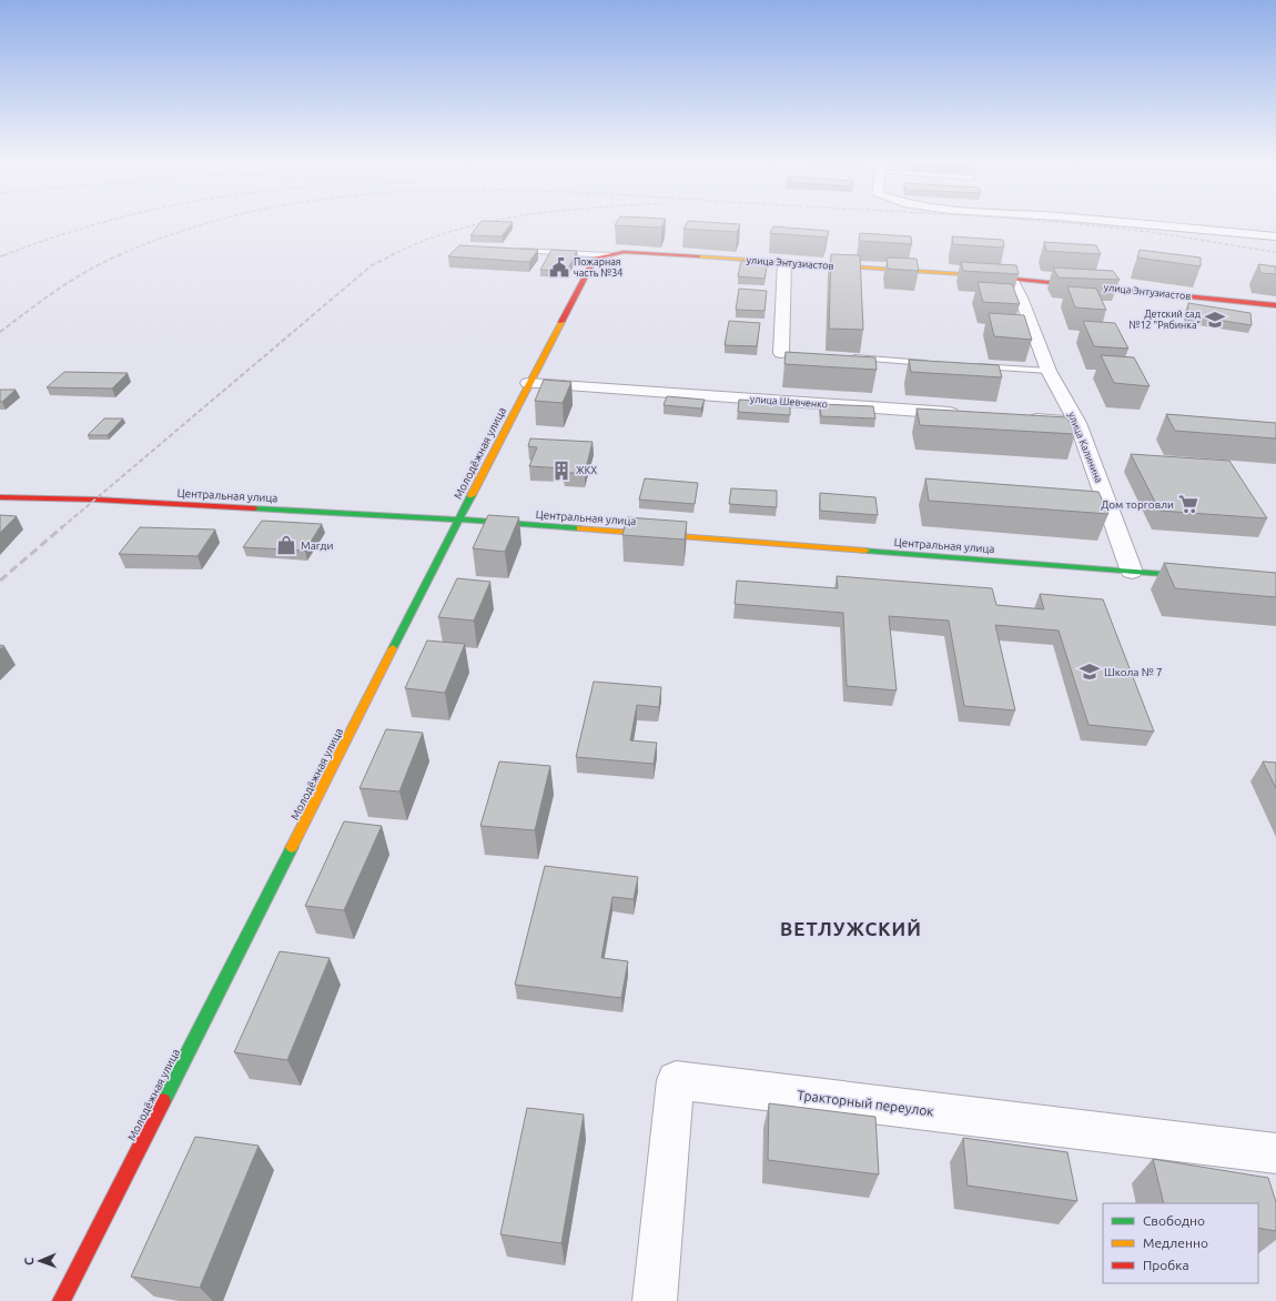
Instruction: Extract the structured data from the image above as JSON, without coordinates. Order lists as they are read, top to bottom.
{
  "streets": {
    "street": [
      "улица Энтузиастов",
      "улица Шевченко",
      "улица Калинина",
      "Молодёжная улица",
      "Центральная улица",
      "Тракторный переулок"
    ]
  },
  "crossings": [
    ["улица Энтузиастов", "улица Калинина"],
    ["улица Энтузиастов", "Молодёжная улица"],
    ["улица Шевченко", "Молодёжная улица"],
    ["улица Калинина", "Центральная улица"],
    ["Молодёжная улица", "Центральная улица"]
  ],
  "districts": ["ВЕТЛУЖСКИЙ"],
  "places": {
    "public building": ["Пожарная часть №34"],
    "school or university": ["Детский сад №12 \"Рябинка\"", "Школа № 7"],
    "building": ["ЖКХ"],
    "supermarket": ["Дом торговли"],
    "shop": ["Магди"]
  },
  "legend": ["Свободно", "Медленно", "Пробка"],
  "north": "left"
}
